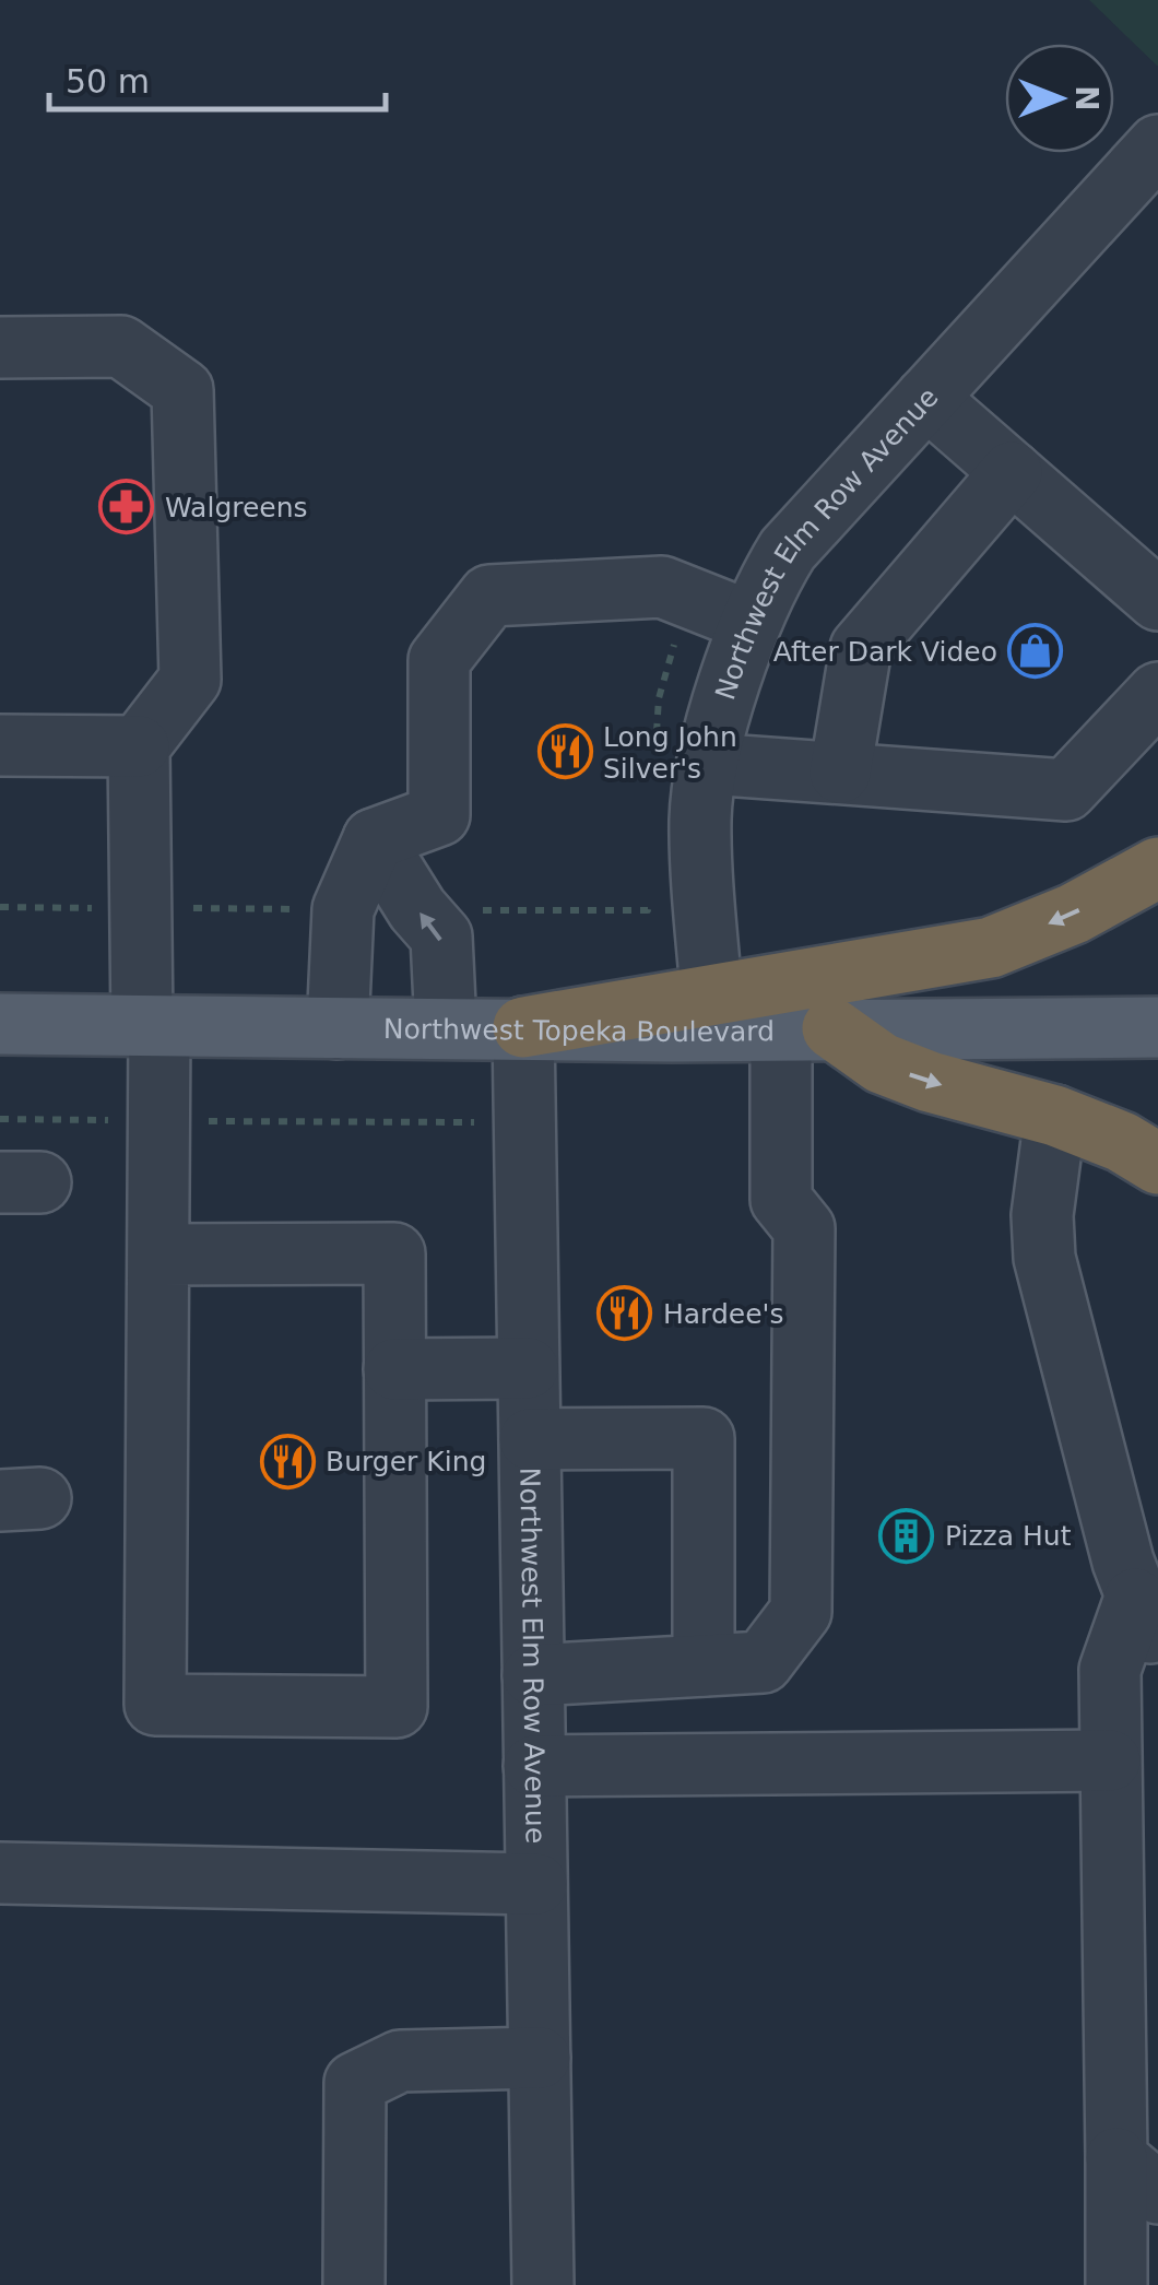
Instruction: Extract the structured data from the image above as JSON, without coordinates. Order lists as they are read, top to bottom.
{
  "streets": {
    "main road": ["Northwest Topeka Boulevard"],
    "street": ["Northwest Elm Row Avenue"]
  },
  "crossings": [
    ["Northwest Elm Row Avenue", "Northwest Topeka Boulevard"]
  ],
  "places": {
    "pharmacy": ["Walgreens"],
    "shop": ["After Dark Video"],
    "restaurant": ["Long John Silver's", "Hardee's", "Burger King"],
    "building": ["Pizza Hut"]
  },
  "scale_bar": "50 m",
  "north": "right"
}
